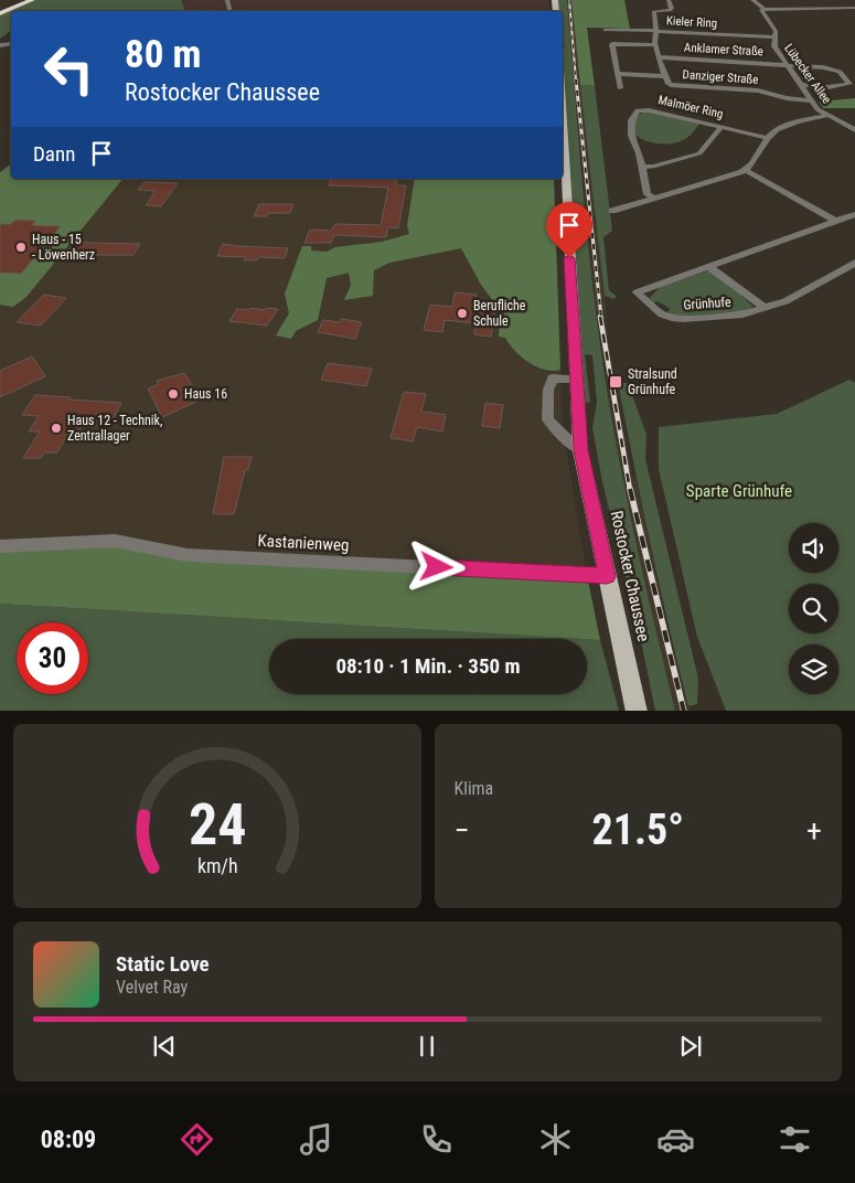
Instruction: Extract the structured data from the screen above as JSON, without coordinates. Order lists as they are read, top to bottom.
{
  "streets": {
    "main road": ["Rostocker Chaussee"],
    "street": [
      "Kieler Ring",
      "Anklamer Straße",
      "Lübecker Allee",
      "Danziger Straße",
      "Malmöer Ring",
      "Grünhufe",
      "Kastanienweg"
    ]
  },
  "crossings": [
    ["Kieler Ring", "Lübecker Allee"],
    ["Kieler Ring", "Danziger Straße"],
    ["Anklamer Straße", "Lübecker Allee"],
    ["Anklamer Straße", "Danziger Straße"],
    ["Lübecker Allee", "Danziger Straße"],
    ["Kastanienweg", "Rostocker Chaussee"]
  ],
  "parks": ["Sparte Grünhufe"],
  "places": {
    "other": [
      "Haus - 15 - Löwenherz",
      "Berufliche Schule",
      "Haus 16",
      "Haus 12 - Technik, Zentrallager"
    ],
    "transit": ["Stralsund Grünhufe"]
  },
  "page": {
    "turn": ["80 m", "Rostocker Chaussee"],
    "then": "Dann",
    "limit": "30",
    "trip": "08:10 · 1 Min. · 350 m",
    "tile": "Klima",
    "heat": ["−", "21.5°", "+"],
    "song": ["Static Love", "Velvet Ray"],
    "tabs": "08:09",
    "gauge": ["24", "km/h"]
  }
}
